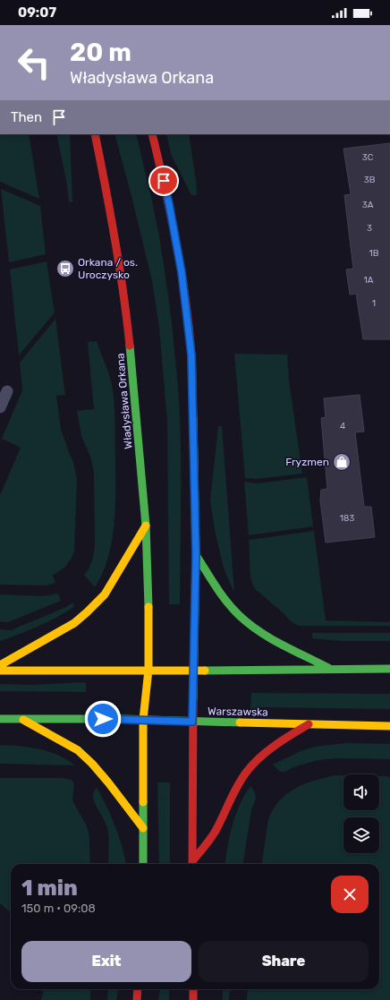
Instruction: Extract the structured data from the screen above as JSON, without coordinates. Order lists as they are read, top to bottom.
{
  "streets": {
    "street": ["Władysława Orkana", "Warszawska"]
  },
  "crossings": [
    ["Władysława Orkana", "Warszawska"]
  ],
  "places": {
    "bus stop": ["Orkana / os. Uroczysko"],
    "shop": ["Fryzmen"]
  },
  "house_numbers": [
    "3C",
    "3B",
    "3A",
    "3",
    "1B",
    "1A",
    "1",
    "4",
    "183"
  ],
  "page": {
    "status": "09:07",
    "turn": ["20 m", "Władysława Orkana"],
    "then": "Then",
    "heading": ["1 min", "150 m · 09:08"],
    "buttons": ["Exit", "Share"]
  }
}
